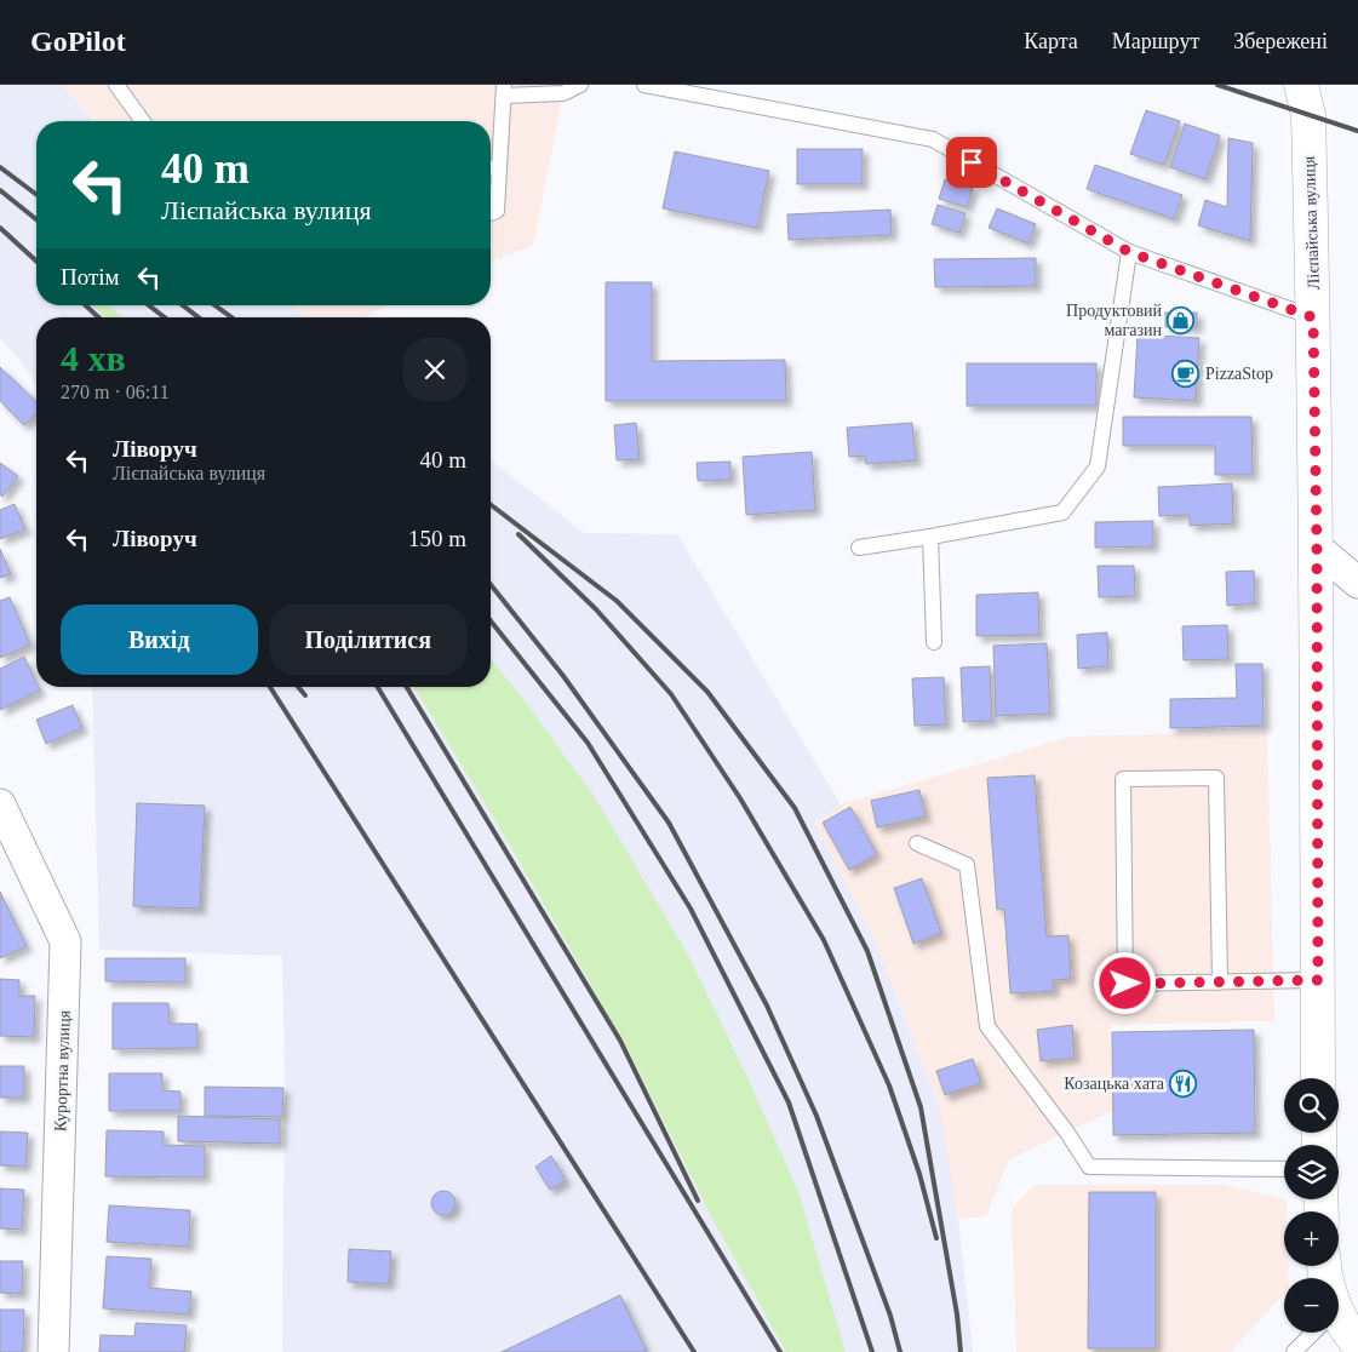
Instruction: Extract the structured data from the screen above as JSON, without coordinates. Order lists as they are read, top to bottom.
{
  "streets": {
    "main road": ["Лієпайська вулиця"],
    "street": ["Курортна вулиця"]
  },
  "places": {
    "shop": ["Продуктовий магазин"],
    "cafe": ["PizzaStop"],
    "restaurant": ["Козацька хата"]
  },
  "page": {
    "header": "GoPilot",
    "nav": ["Карта", "Маршрут", "Збережені"],
    "turn": ["40 m", "Лієпайська вулиця"],
    "then": "Потім",
    "heading": ["4 хв", "270 m · 06:11"],
    "list": [
      {
        "name": "Ліворуч",
        "note": "Лієпайська вулиця",
        "value": "40 m"
      },
      {
        "name": "Ліворуч",
        "value": "150 m"
      }
    ],
    "buttons": ["Вихід", "Поділитися"],
    "map_buttons": ["+", "−"]
  }
}
